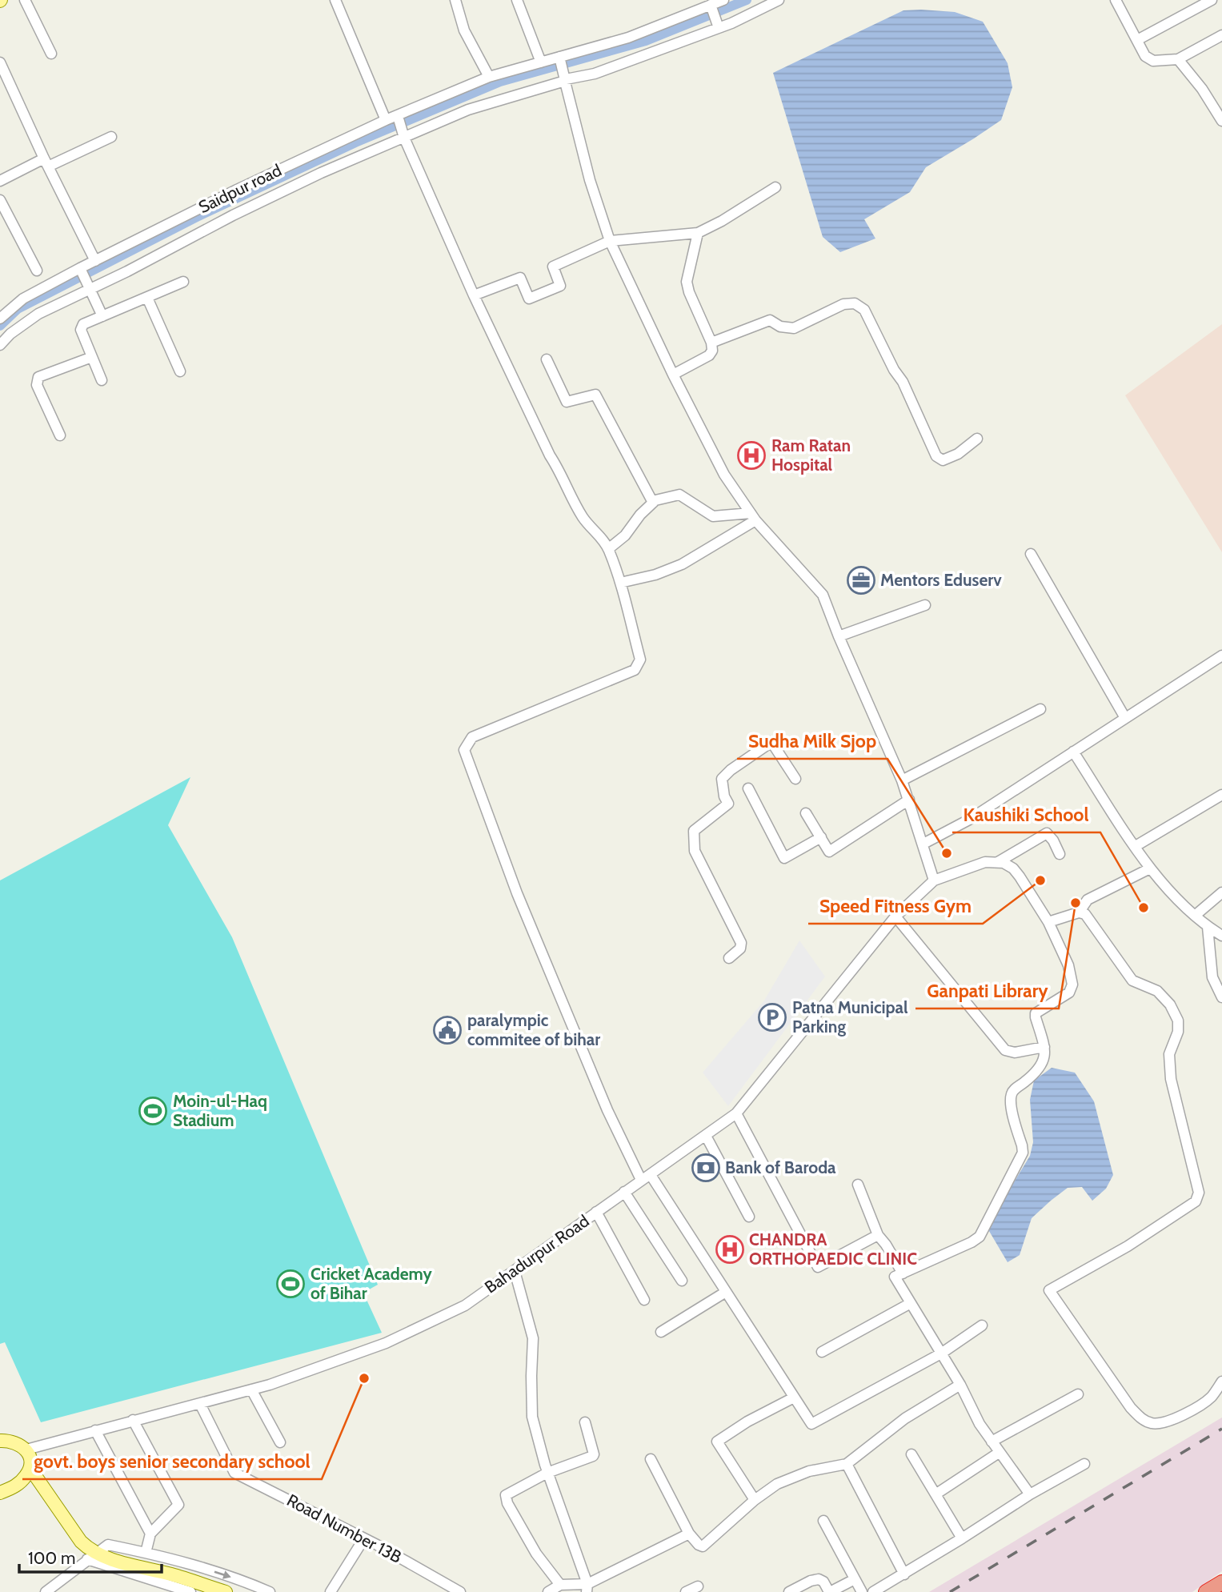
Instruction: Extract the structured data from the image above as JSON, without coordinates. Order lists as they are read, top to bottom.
{
  "streets": {
    "street": ["Saidpur road", "Bahadurpur Road", "Road Number 13B"]
  },
  "crossings": [
    ["Bahadurpur Road", "Road Number 13B"]
  ],
  "places": {
    "hospital": ["Ram Ratan Hospital", "CHANDRA ORTHOPAEDIC CLINIC"],
    "office": ["Mentors Eduserv"],
    "other": [
      "Sudha Milk Sjop",
      "Speed Fitness Gym",
      "Ganpati Library",
      "Kaushiki School",
      "govt. boys senior secondary school"
    ],
    "parking": ["Patna Municipal Parking"],
    "public building": ["paralympic commitee of bihar"],
    "sports": ["Moin-ul-Haq Stadium", "Cricket Academy of Bihar"],
    "bank": ["Bank of Baroda"]
  },
  "scale_bar": "100 m"
}
